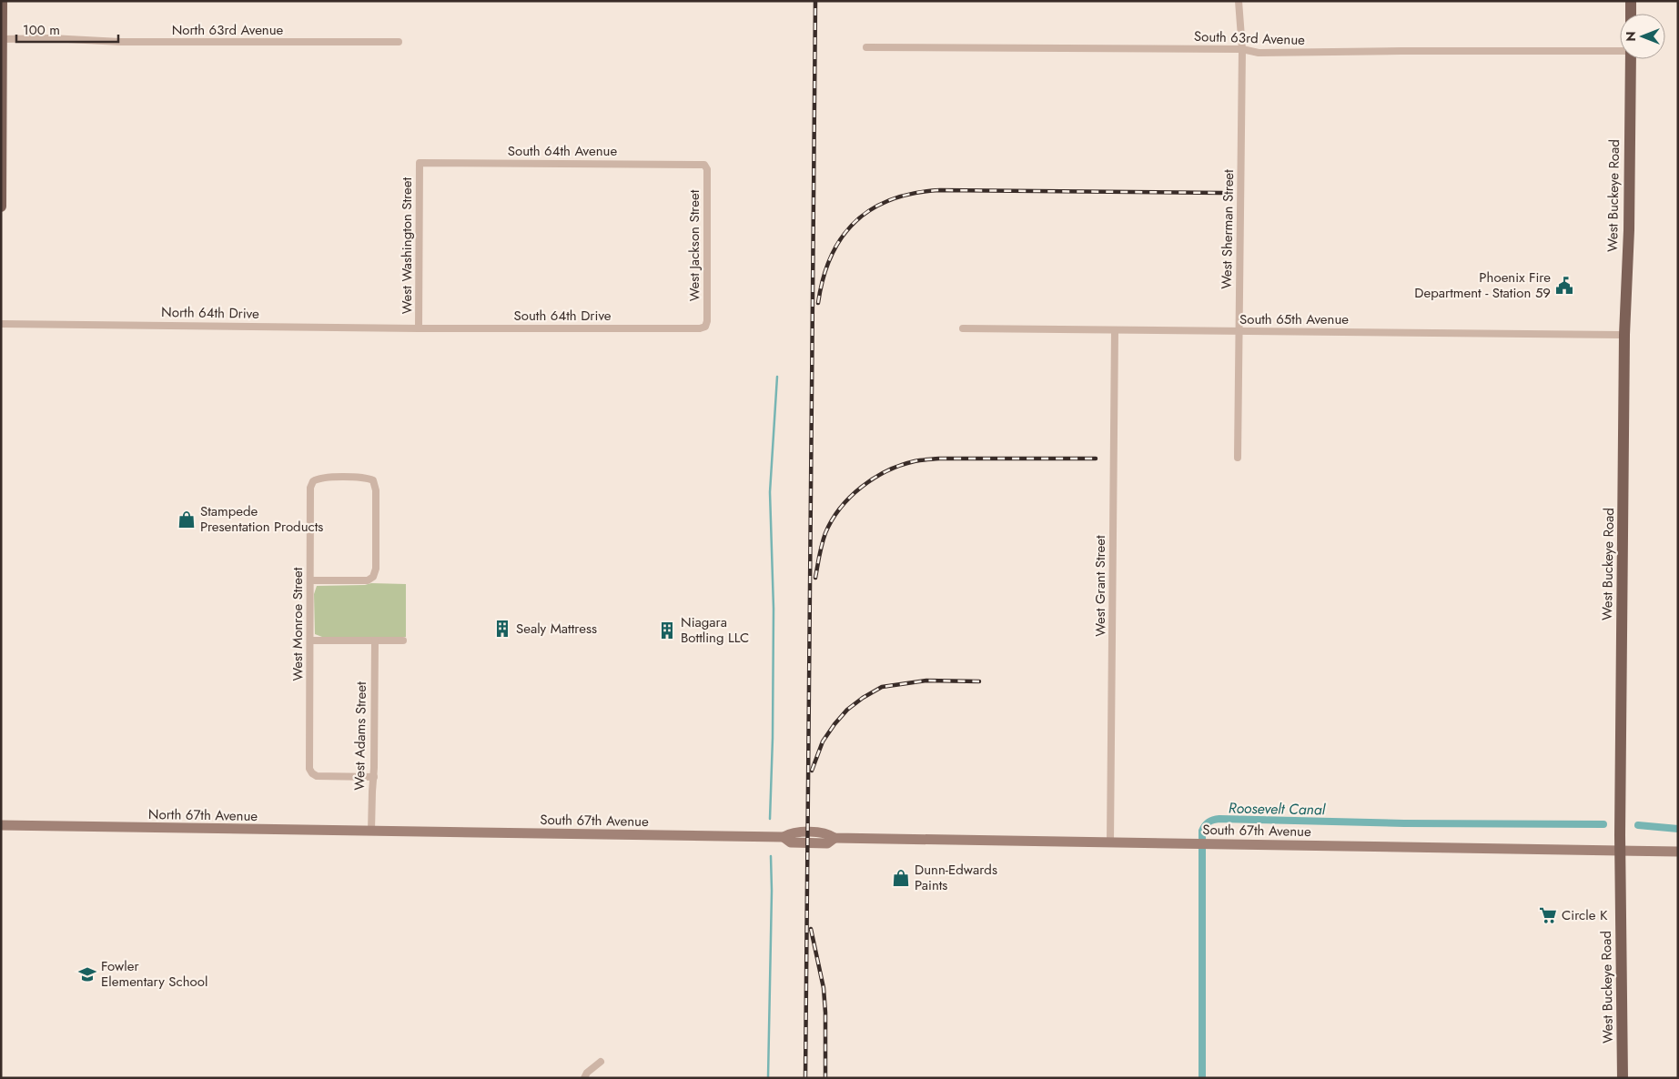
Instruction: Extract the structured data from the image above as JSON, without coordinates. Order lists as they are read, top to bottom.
{
  "streets": {
    "main road": ["West Buckeye Road", "North 67th Avenue", "South 67th Avenue"],
    "street": [
      "North 63rd Avenue",
      "South 63rd Avenue",
      "South 64th Avenue",
      "West Sherman Street",
      "West Washington Street",
      "West Jackson Street",
      "North 64th Drive",
      "South 64th Drive",
      "South 65th Avenue",
      "West Grant Street",
      "West Monroe Street",
      "West Adams Street"
    ]
  },
  "crossings": [
    ["South 63rd Avenue", "West Sherman Street"],
    ["South 64th Avenue", "West Washington Street"],
    ["South 64th Avenue", "West Jackson Street"],
    ["West Buckeye Road", "South 65th Avenue"],
    ["West Buckeye Road", "South 67th Avenue"],
    ["West Sherman Street", "South 65th Avenue"],
    ["West Washington Street", "North 64th Drive"],
    ["West Washington Street", "South 64th Drive"],
    ["West Jackson Street", "South 64th Drive"],
    ["North 64th Drive", "South 64th Drive"],
    ["South 65th Avenue", "West Grant Street"],
    ["West Grant Street", "South 67th Avenue"],
    ["West Monroe Street", "West Adams Street"],
    ["West Adams Street", "North 67th Avenue"],
    ["North 67th Avenue", "South 67th Avenue"]
  ],
  "water": ["Roosevelt Canal"],
  "places": {
    "public building": ["Phoenix Fire Department - Station 59"],
    "shop": ["Stampede Presentation Products", "Dunn-Edwards Paints"],
    "building": ["Sealy Mattress", "Niagara Bottling LLC"],
    "supermarket": ["Circle K"],
    "school or university": ["Fowler Elementary School"]
  },
  "scale_bar": "100 m",
  "north": "left"
}
